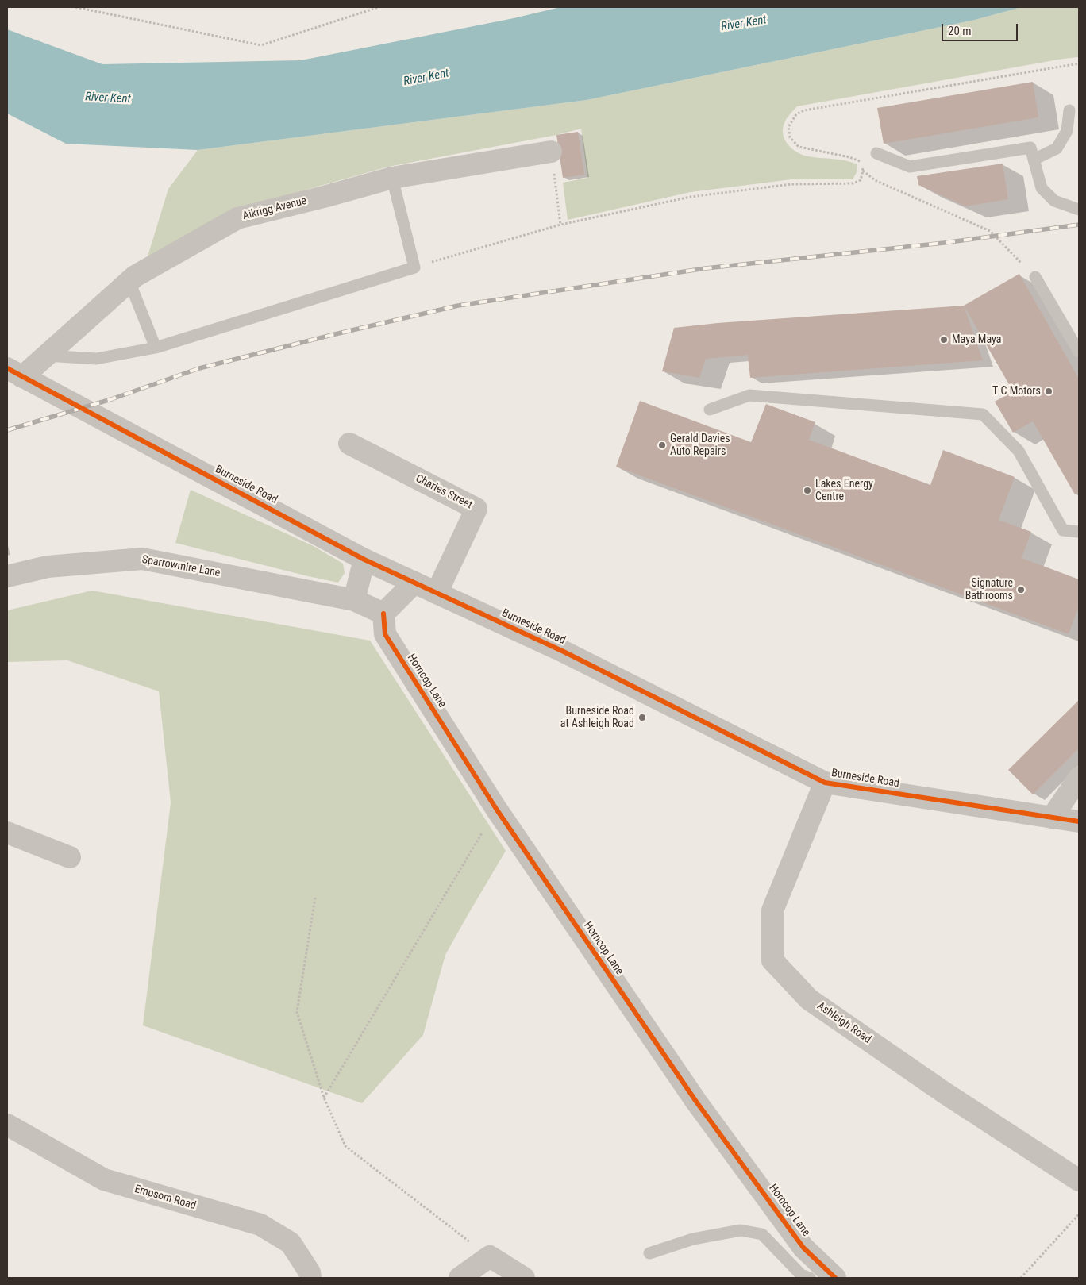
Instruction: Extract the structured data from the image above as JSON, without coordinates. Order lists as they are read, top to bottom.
{
  "streets": {
    "street": [
      "Aikrigg Avenue",
      "Burneside Road",
      "Charles Street",
      "Sparrowmire Lane",
      "Horncop Lane",
      "Ashleigh Road",
      "Empsom Road"
    ]
  },
  "crossings": [
    ["Aikrigg Avenue", "Burneside Road"],
    ["Burneside Road", "Charles Street"],
    ["Burneside Road", "Ashleigh Road"],
    ["Sparrowmire Lane", "Horncop Lane"]
  ],
  "water": ["River Kent"],
  "places": [
    "Maya Maya",
    "T C Motors",
    "Gerald Davies Auto Repairs",
    "Lakes Energy Centre",
    "Signature Bathrooms",
    "Burneside Road at Ashleigh Road"
  ],
  "scale_bar": "20 m"
}
